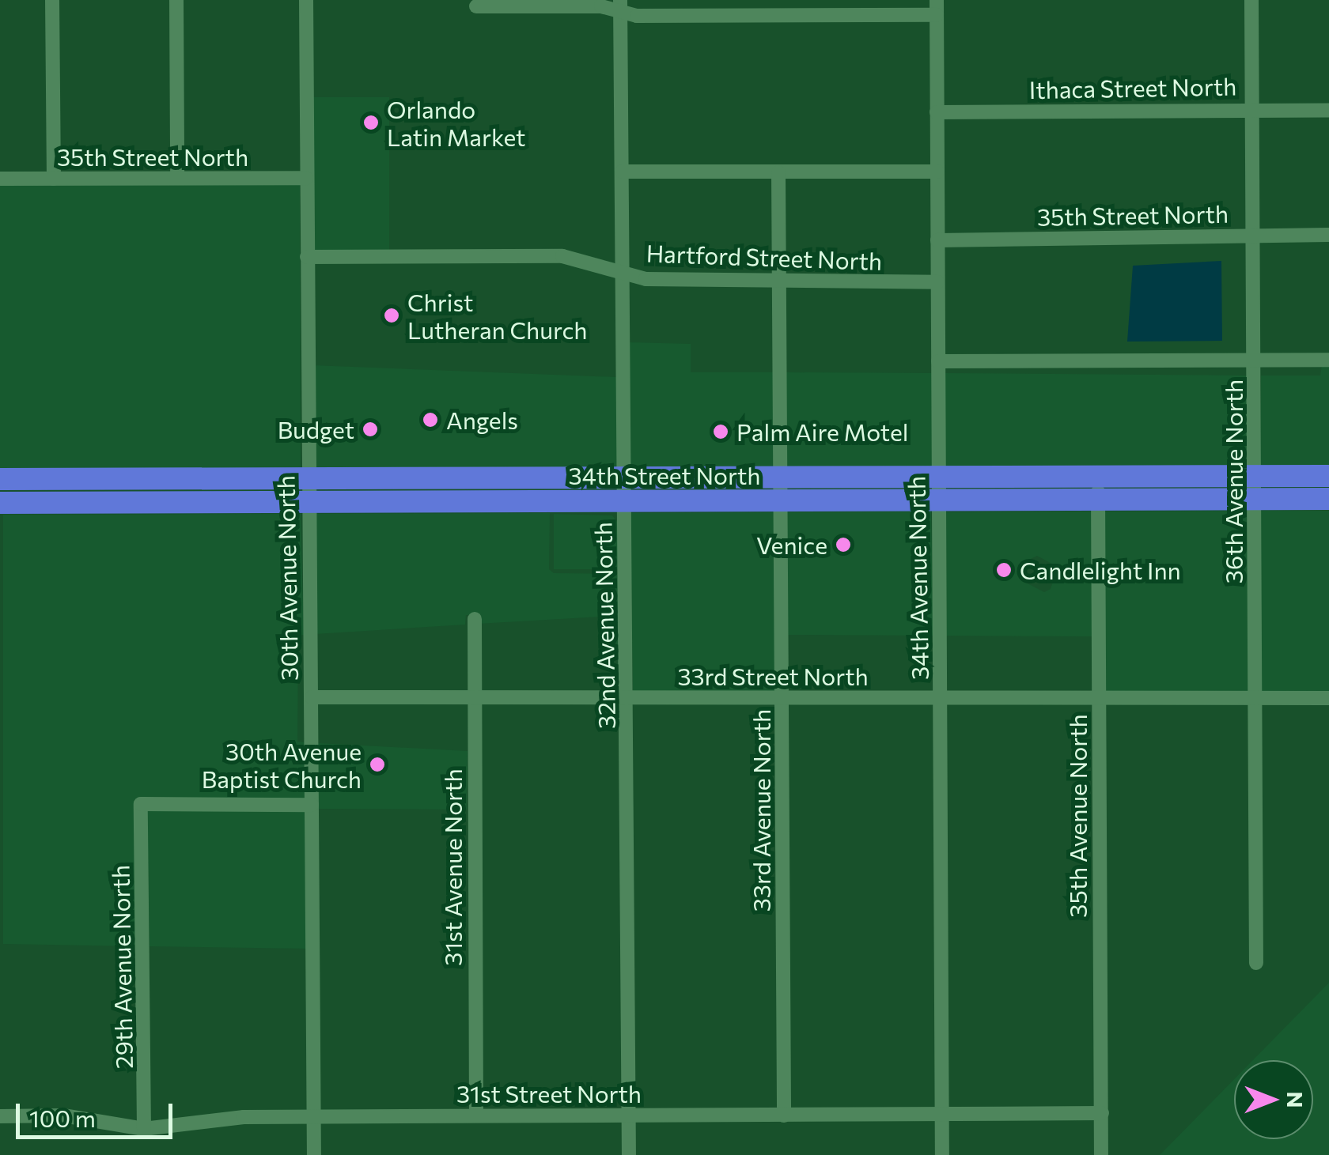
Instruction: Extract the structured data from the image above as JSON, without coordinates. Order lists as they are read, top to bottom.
{
  "streets": {
    "highway": ["34th Street North"],
    "street": [
      "Ithaca Street North",
      "35th Street North",
      "Hartford Street North",
      "36th Avenue North",
      "30th Avenue North",
      "34th Avenue North",
      "32nd Avenue North",
      "33rd Street North",
      "33rd Avenue North",
      "35th Avenue North",
      "31st Avenue North",
      "29th Avenue North",
      "31st Street North"
    ]
  },
  "crossings": [
    ["Ithaca Street North", "36th Avenue North"],
    ["Ithaca Street North", "34th Avenue North"],
    ["35th Street North", "36th Avenue North"],
    ["35th Street North", "30th Avenue North"],
    ["35th Street North", "34th Avenue North"],
    ["Hartford Street North", "30th Avenue North"],
    ["Hartford Street North", "34th Avenue North"],
    ["Hartford Street North", "32nd Avenue North"],
    ["Hartford Street North", "33rd Avenue North"],
    ["34th Street North", "36th Avenue North"],
    ["34th Street North", "30th Avenue North"],
    ["34th Street North", "34th Avenue North"],
    ["34th Street North", "32nd Avenue North"],
    ["34th Street North", "33rd Avenue North"],
    ["34th Street North", "35th Avenue North"],
    ["36th Avenue North", "33rd Street North"],
    ["30th Avenue North", "33rd Street North"],
    ["30th Avenue North", "29th Avenue North"],
    ["30th Avenue North", "31st Street North"],
    ["34th Avenue North", "33rd Street North"],
    ["34th Avenue North", "31st Street North"],
    ["32nd Avenue North", "33rd Street North"],
    ["32nd Avenue North", "31st Street North"],
    ["33rd Street North", "33rd Avenue North"],
    ["33rd Street North", "35th Avenue North"],
    ["33rd Street North", "31st Avenue North"],
    ["33rd Avenue North", "31st Street North"],
    ["35th Avenue North", "31st Street North"],
    ["31st Avenue North", "31st Street North"],
    ["29th Avenue North", "31st Street North"]
  ],
  "places": [
    "Orlando Latin Market",
    "Christ Lutheran Church",
    "Angels",
    "Budget",
    "Palm Aire Motel",
    "Venice",
    "Candlelight Inn",
    "30th Avenue Baptist Church"
  ],
  "scale_bar": "100 m",
  "north": "right"
}
